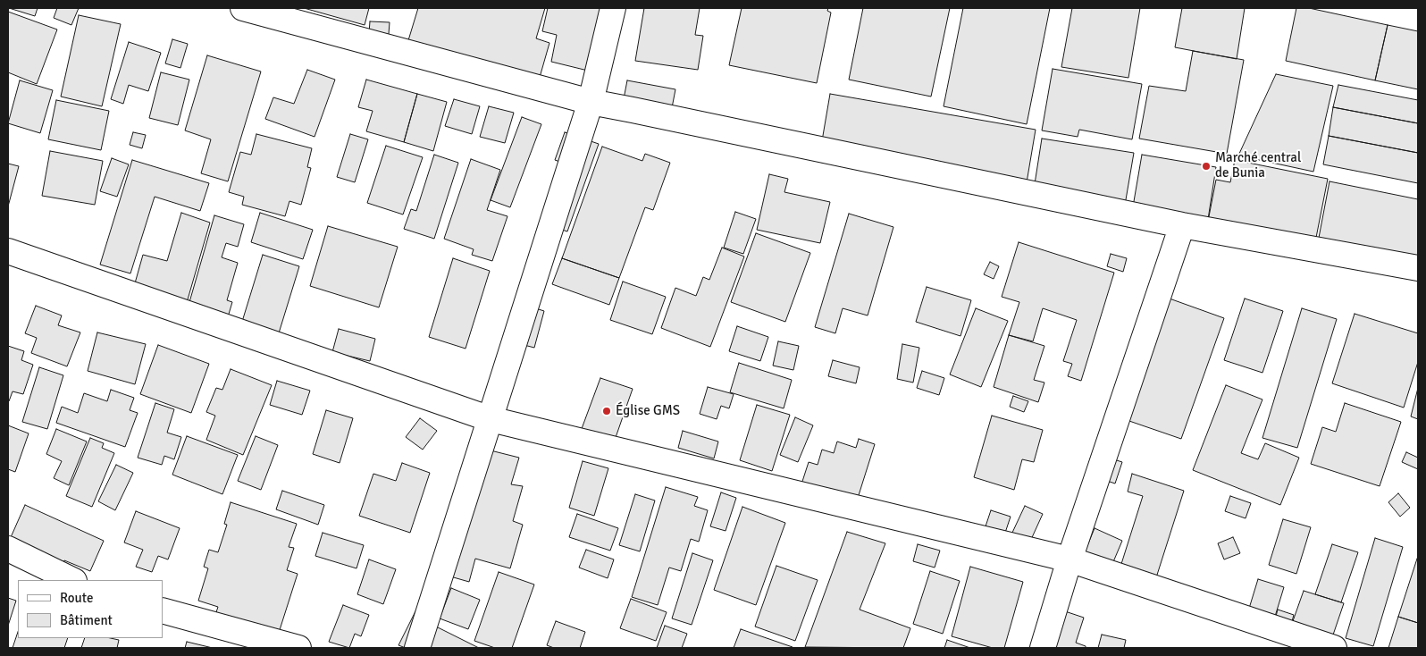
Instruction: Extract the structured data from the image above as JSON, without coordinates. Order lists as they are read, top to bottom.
{
  "places": ["Marché central de Bunia", "Église GMS"],
  "legend": ["Route", "Bâtiment"]
}
